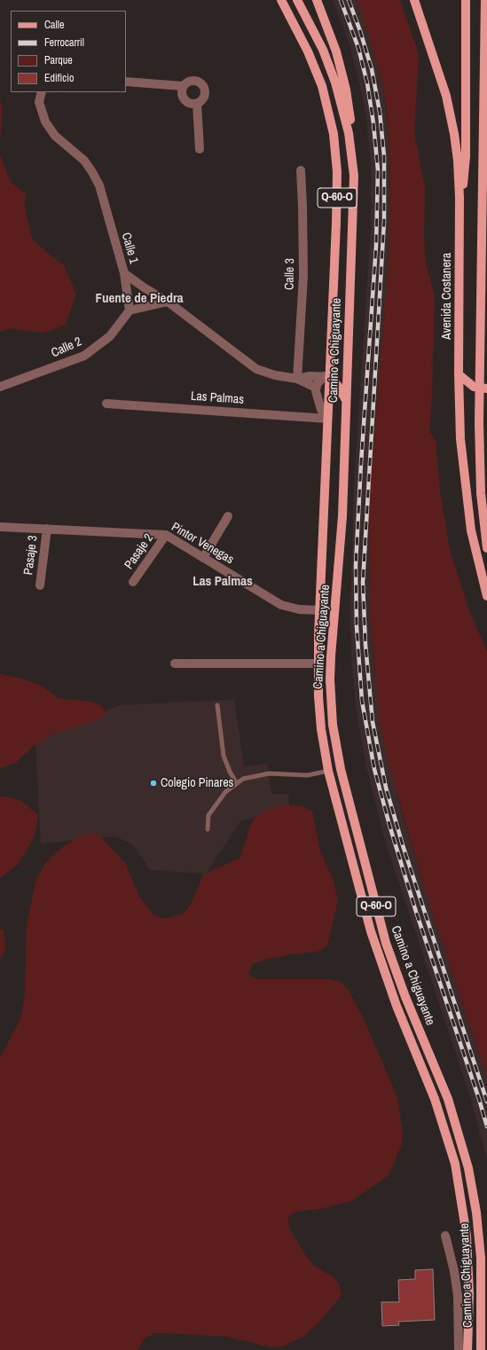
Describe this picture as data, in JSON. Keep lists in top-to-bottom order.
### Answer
{
  "streets": {
    "main road": ["Q-60-O", "Avenida Costanera", "Camino a Chiguayante"],
    "street": [
      "Calle 1",
      "Calle 3",
      "Calle 2",
      "Las Palmas",
      "Pintor Venegas",
      "Pasaje 2",
      "Pasaje 3"
    ]
  },
  "crossings": [
    ["Calle 1", "Calle 3"],
    ["Calle 1", "Camino a Chiguayante"],
    ["Camino a Chiguayante", "Las Palmas"],
    ["Camino a Chiguayante", "Pintor Venegas"],
    ["Pintor Venegas", "Pasaje 2"],
    ["Pintor Venegas", "Pasaje 3"]
  ],
  "districts": ["Fuente de Piedra", "Las Palmas"],
  "places": ["Colegio Pinares"],
  "legend": [
    "Calle",
    "Ferrocarril",
    "Parque",
    "Edificio"
  ]
}
